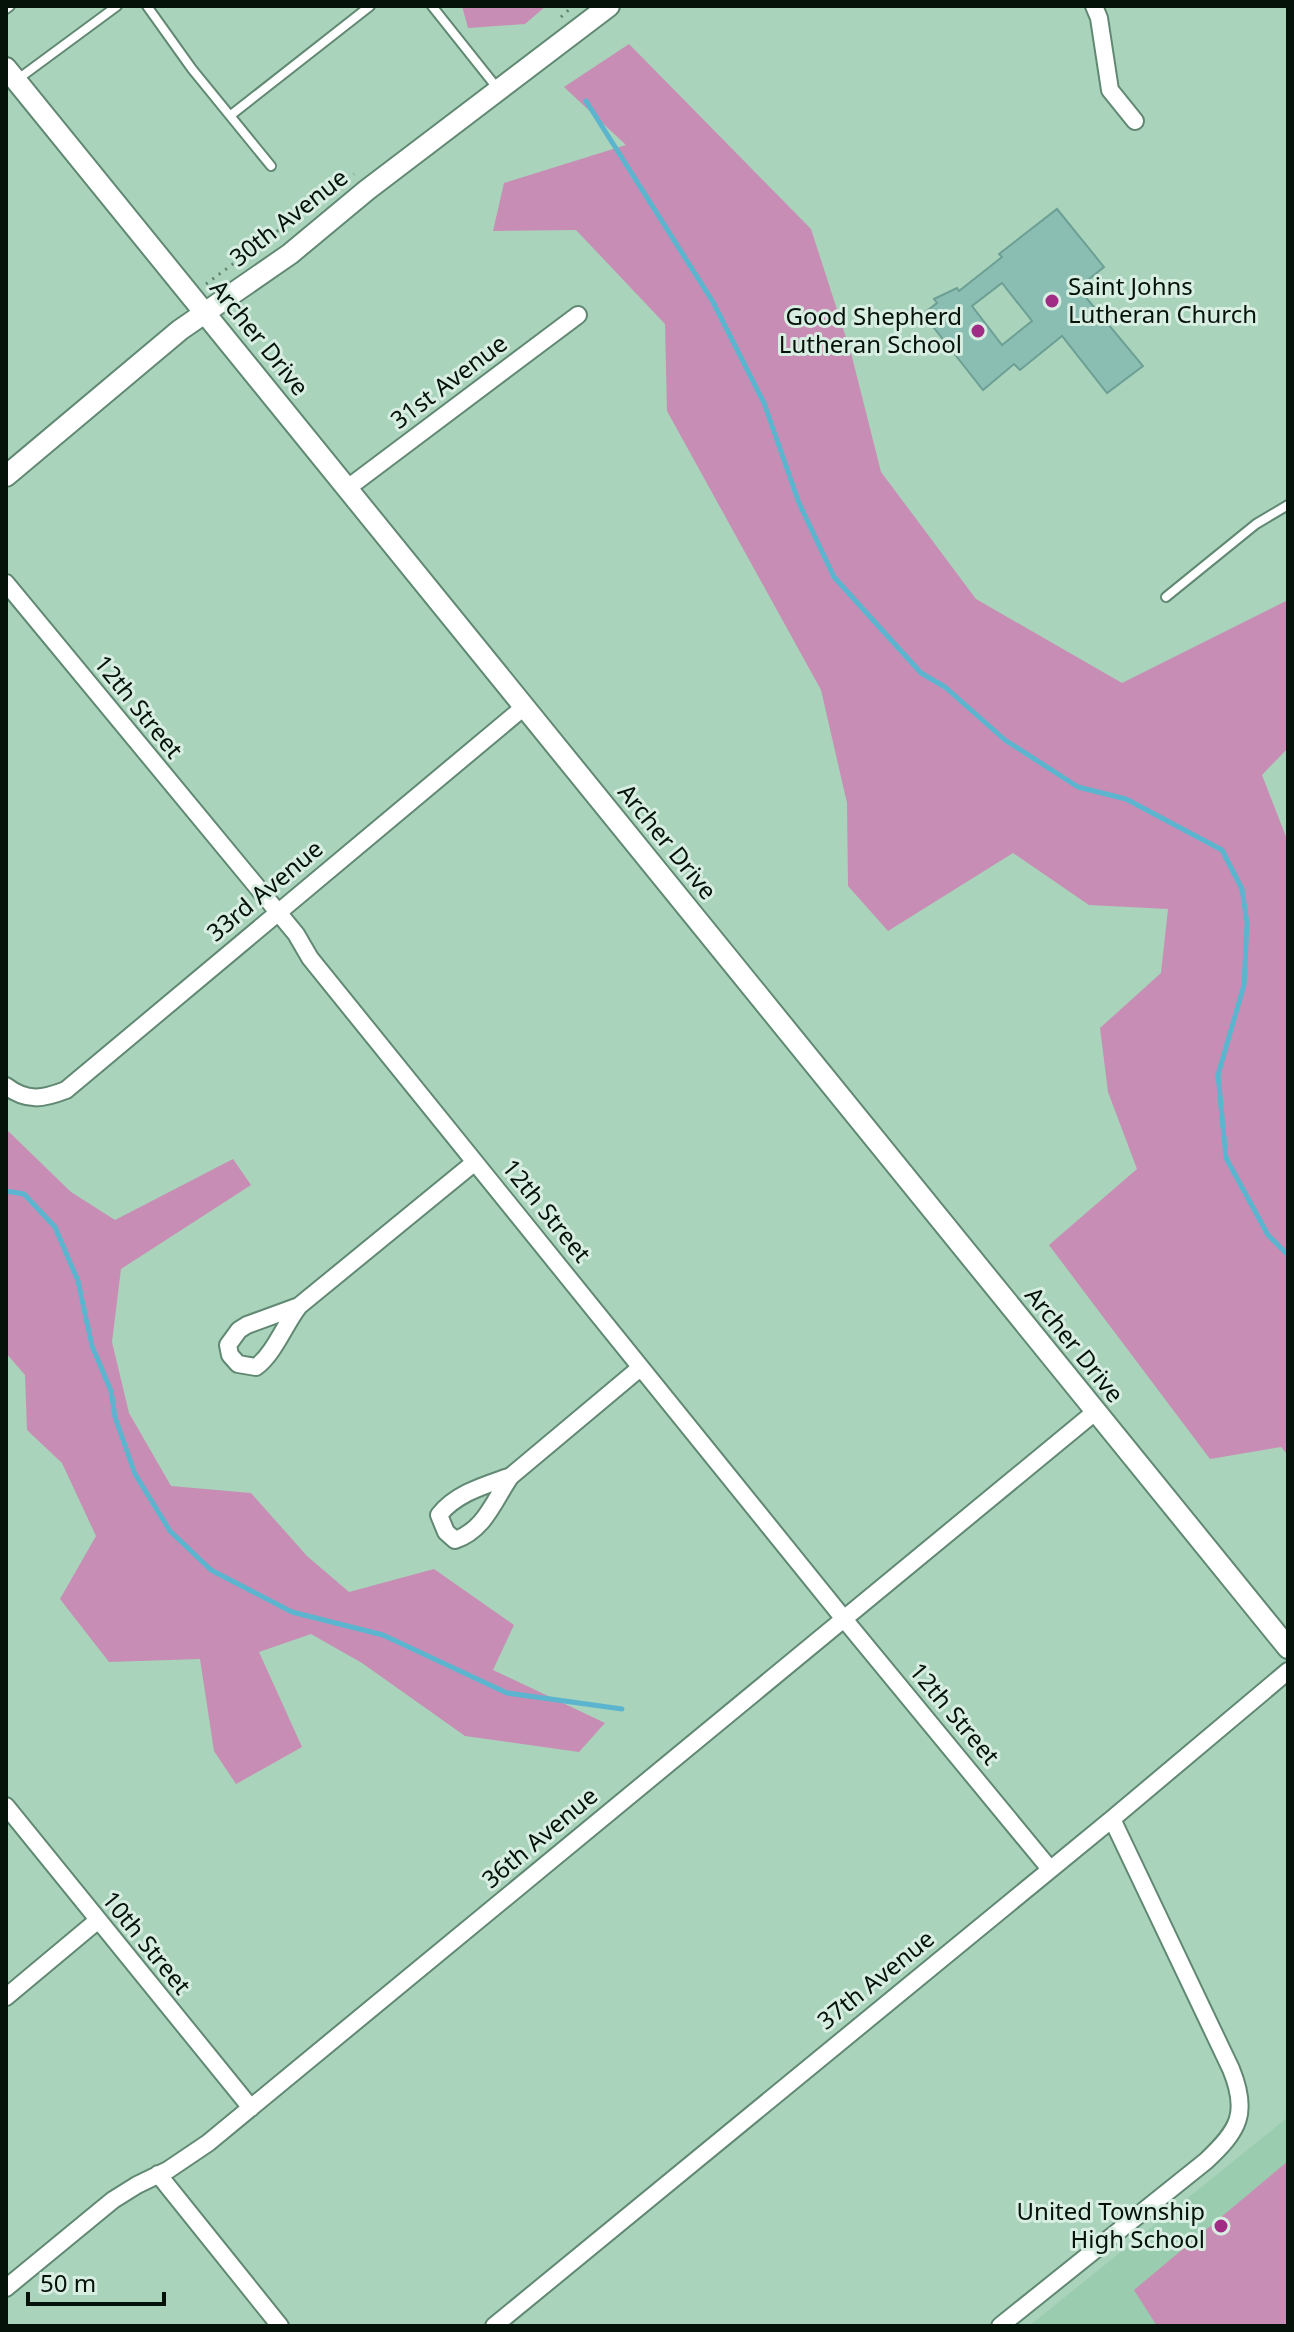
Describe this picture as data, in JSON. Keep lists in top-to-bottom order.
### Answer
{
  "streets": {
    "street": [
      "30th Avenue",
      "Archer Drive",
      "31st Avenue",
      "12th Street",
      "33rd Avenue",
      "36th Avenue",
      "10th Street",
      "37th Avenue"
    ]
  },
  "crossings": [
    ["30th Avenue", "Archer Drive"],
    ["Archer Drive", "31st Avenue"],
    ["Archer Drive", "33rd Avenue"],
    ["Archer Drive", "36th Avenue"],
    ["12th Street", "33rd Avenue"],
    ["12th Street", "36th Avenue"],
    ["12th Street", "37th Avenue"],
    ["36th Avenue", "10th Street"]
  ],
  "places": ["Saint Johns Lutheran Church", "Good Shepherd Lutheran School", "United Township High School"],
  "scale_bar": "50 m"
}
